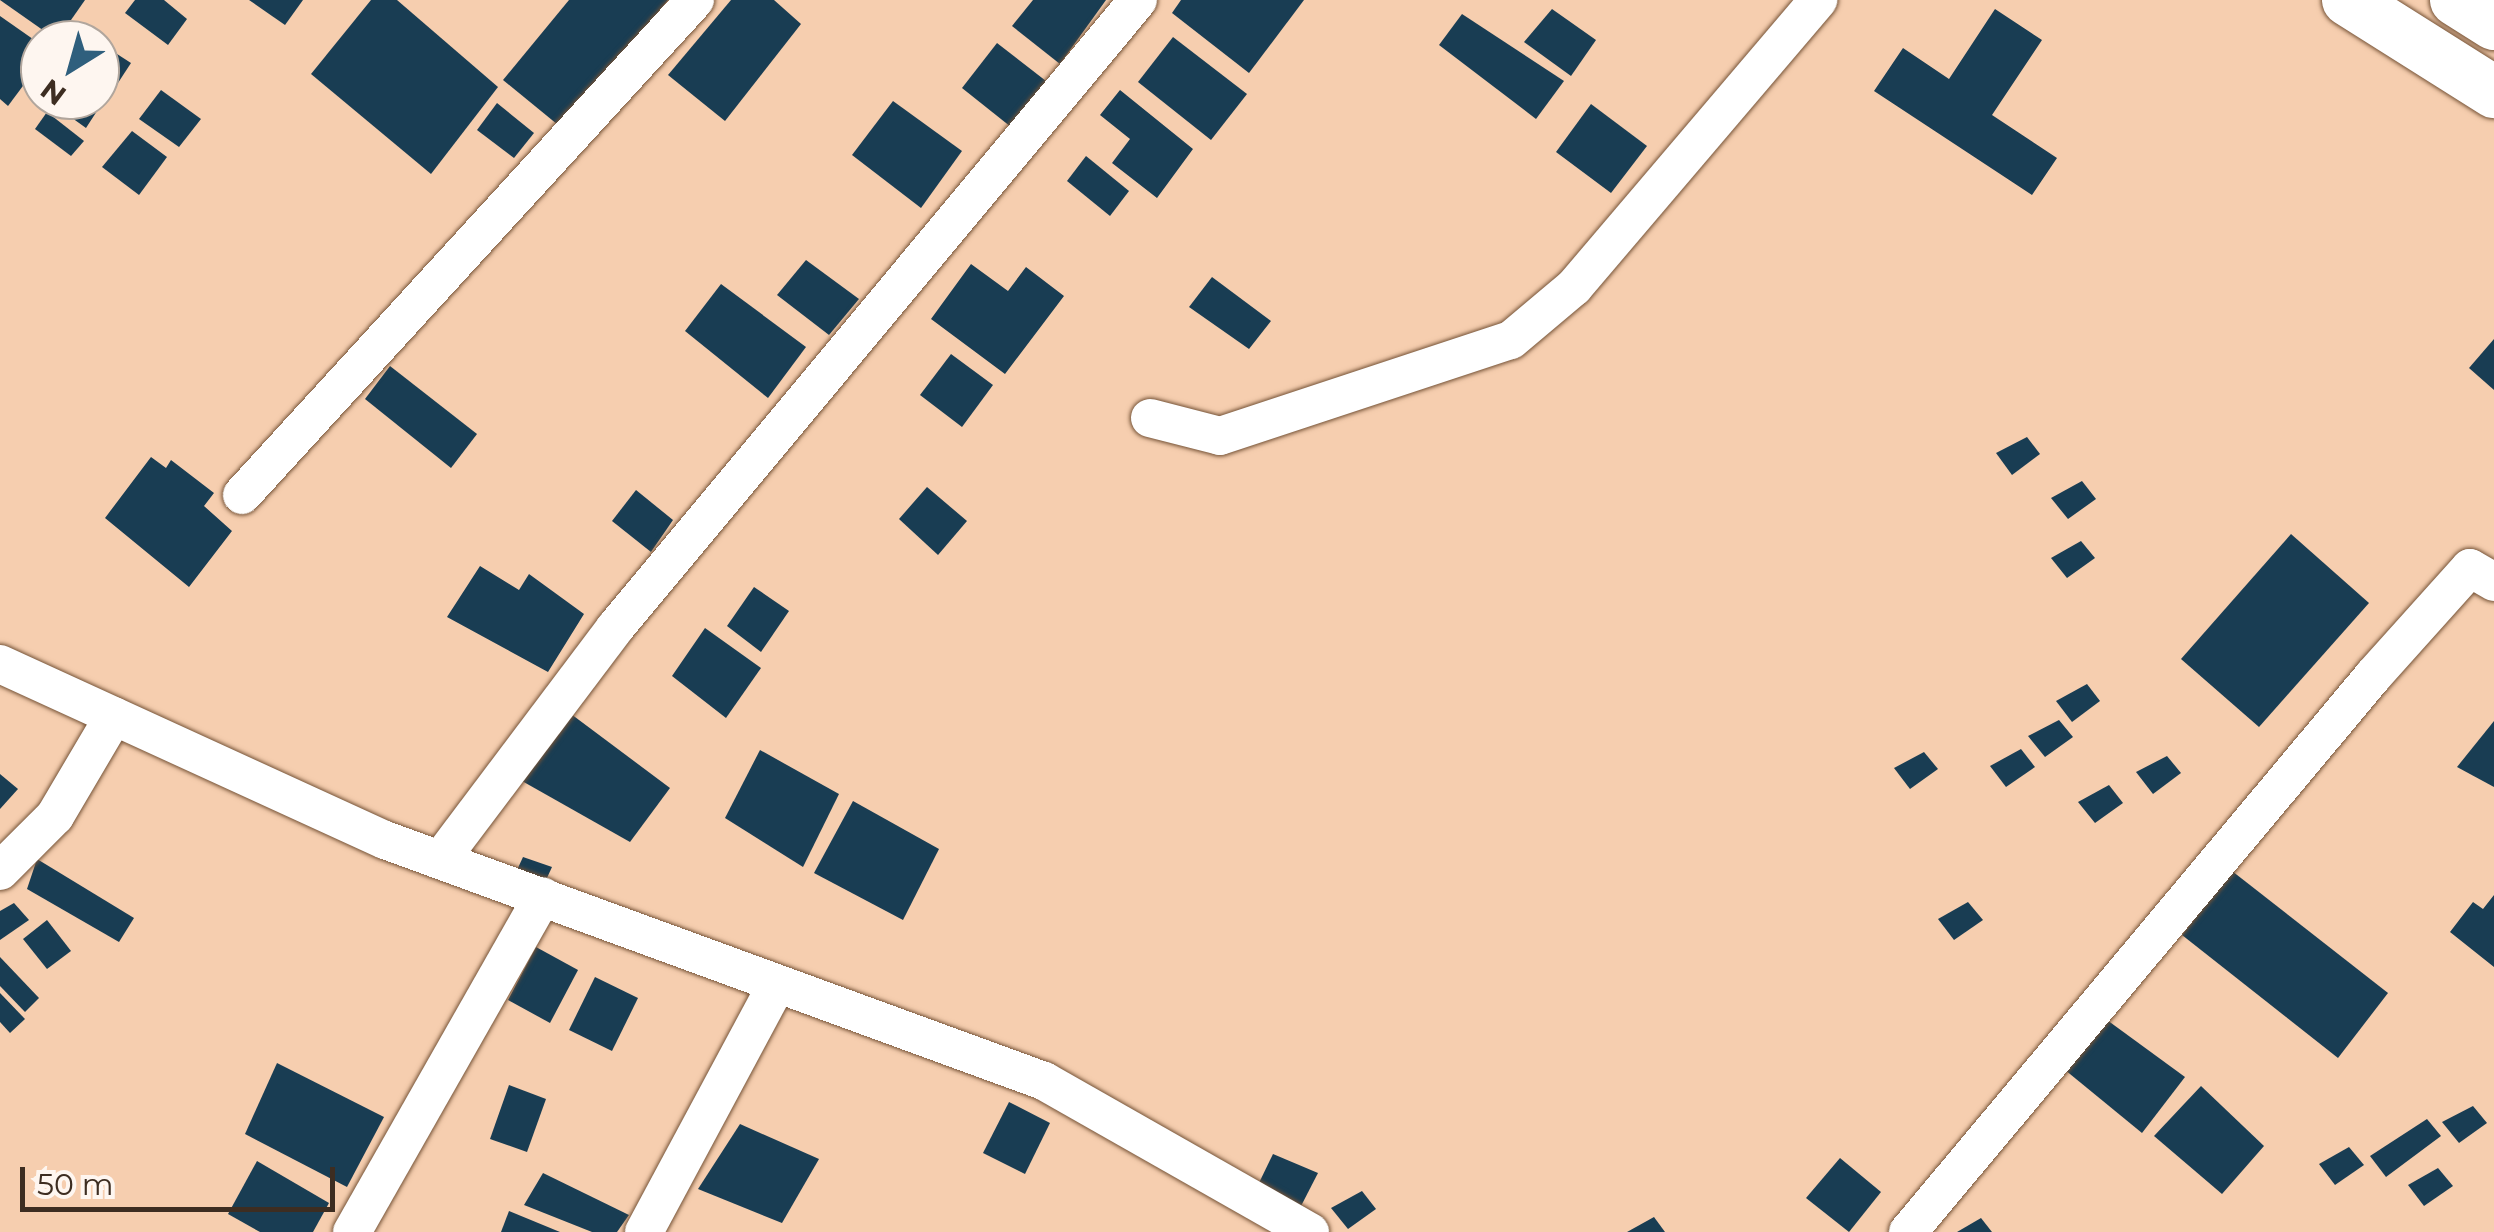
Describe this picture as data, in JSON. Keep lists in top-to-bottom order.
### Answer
{
  "scale_bar": "50 m",
  "north": "bottom left"
}
